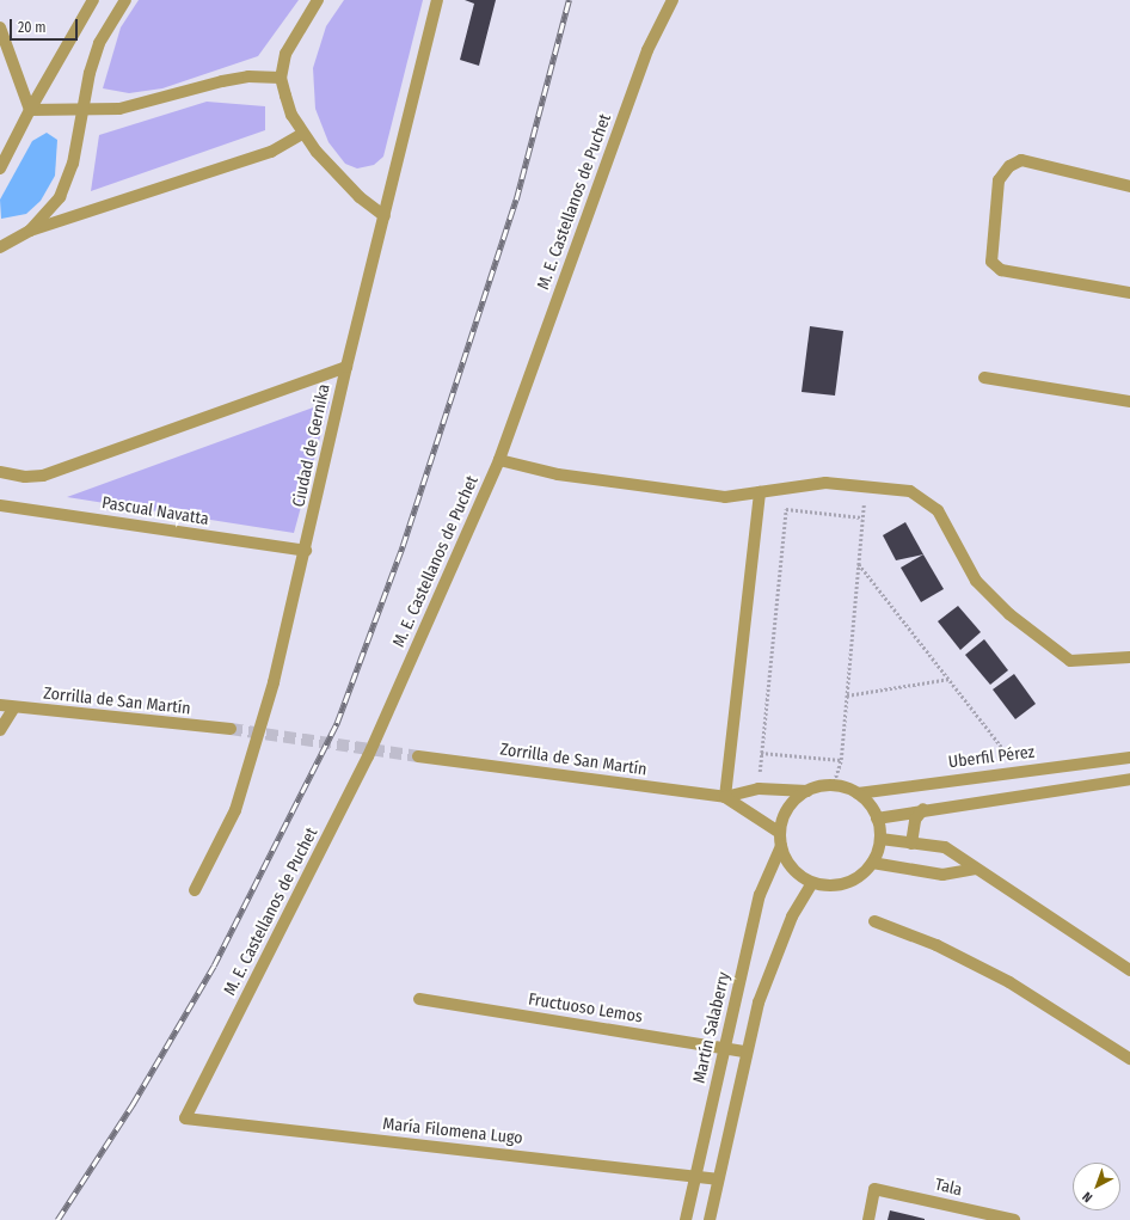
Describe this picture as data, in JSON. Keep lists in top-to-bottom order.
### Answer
{
  "streets": {
    "street": [
      "M. E. Castellanos de Puchet",
      "Ciudad de Gernika",
      "Pascual Navatta",
      "Zorrilla de San Martín",
      "Uberfil Pérez",
      "Fructuoso Lemos",
      "Martín Salaberry",
      "María Filomena Lugo",
      "Tala"
    ]
  },
  "crossings": [
    ["M. E. Castellanos de Puchet", "María Filomena Lugo"],
    ["Ciudad de Gernika", "Pascual Navatta"],
    ["Zorrilla de San Martín", "Uberfil Pérez"],
    ["Zorrilla de San Martín", "Martín Salaberry"],
    ["Uberfil Pérez", "Martín Salaberry"],
    ["Fructuoso Lemos", "Martín Salaberry"],
    ["Martín Salaberry", "María Filomena Lugo"]
  ],
  "scale_bar": "20 m",
  "north": "bottom left"
}
